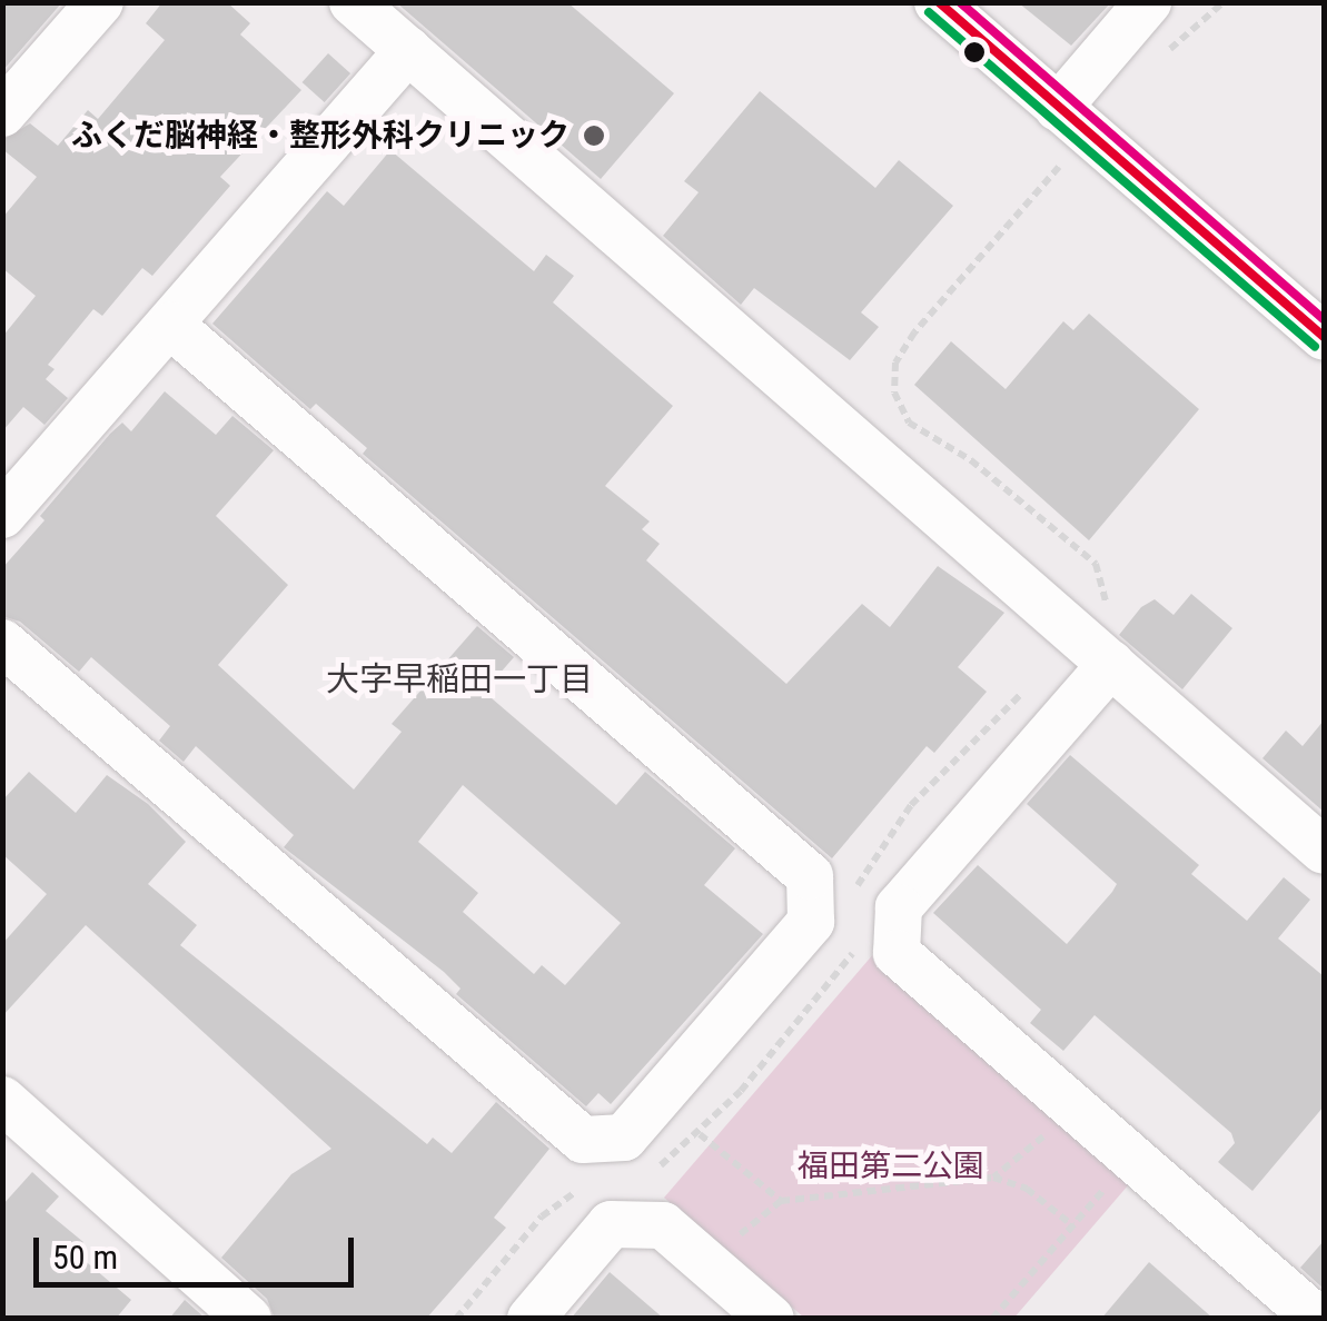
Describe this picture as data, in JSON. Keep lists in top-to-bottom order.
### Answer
{
  "districts": ["大字早稲田一丁目"],
  "parks": ["福田第二公園"],
  "places": ["ふくだ脳神経・整形外科クリニック"],
  "scale_bar": "50 m"
}
